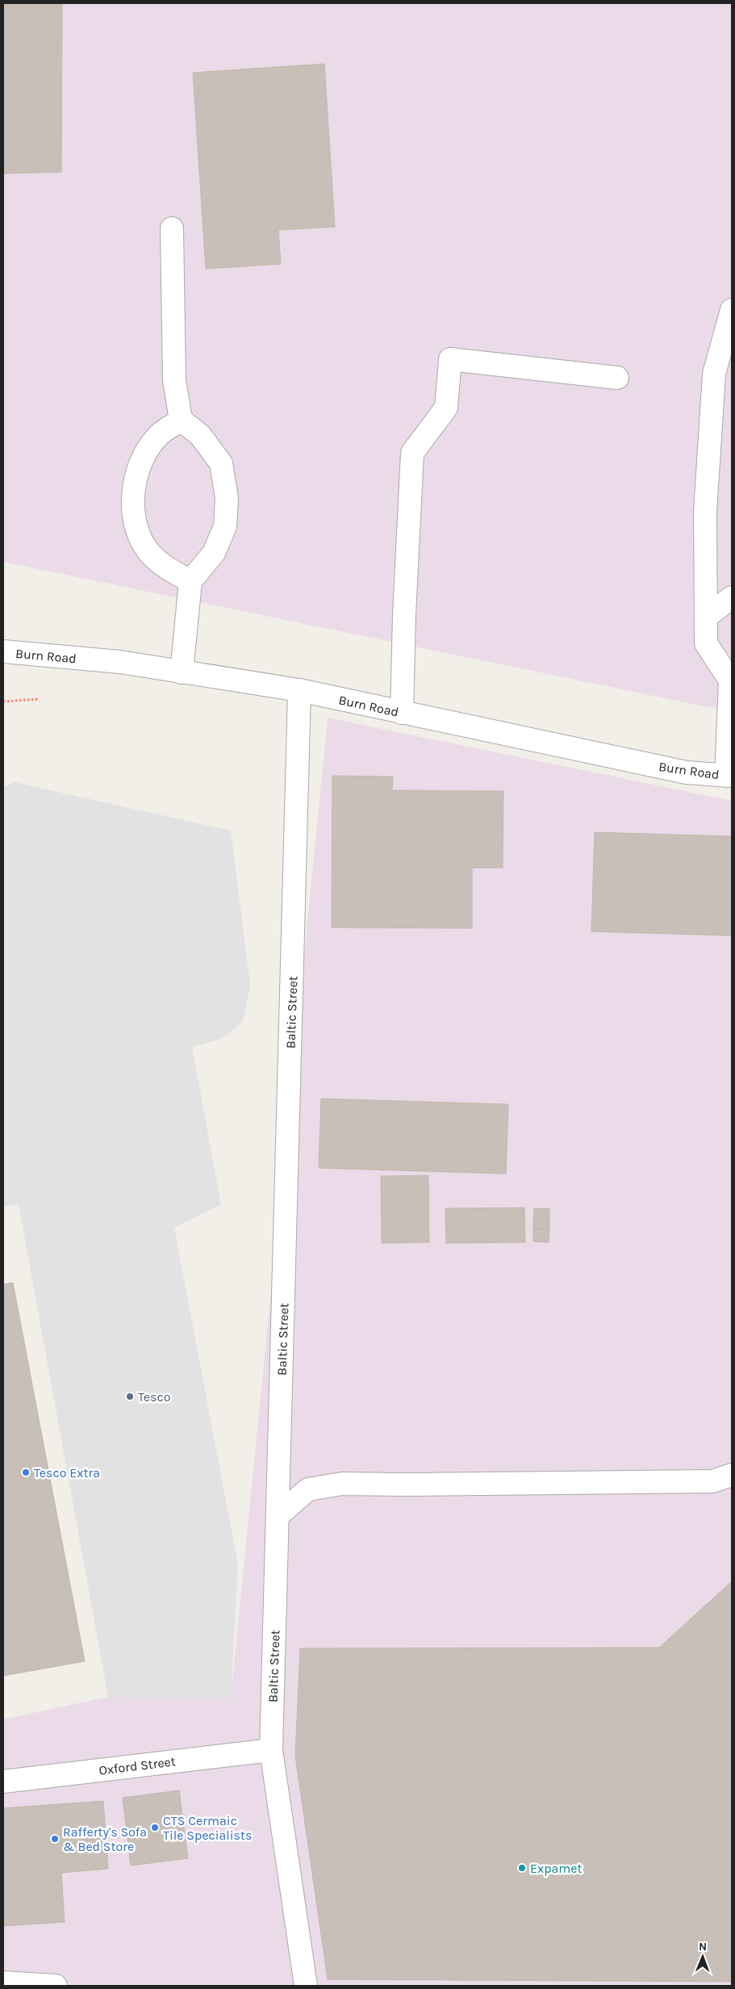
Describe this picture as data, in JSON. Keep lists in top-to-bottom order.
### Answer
{
  "streets": {
    "street": ["Burn Road", "Baltic Street", "Oxford Street"]
  },
  "crossings": [
    ["Burn Road", "Baltic Street"],
    ["Baltic Street", "Oxford Street"]
  ],
  "places": [
    "Tesco",
    "Tesco Extra",
    "CTS Cermaic Tile Specialists",
    "Rafferty's Sofa & Bed Store",
    "Expamet"
  ],
  "north": "top"
}
